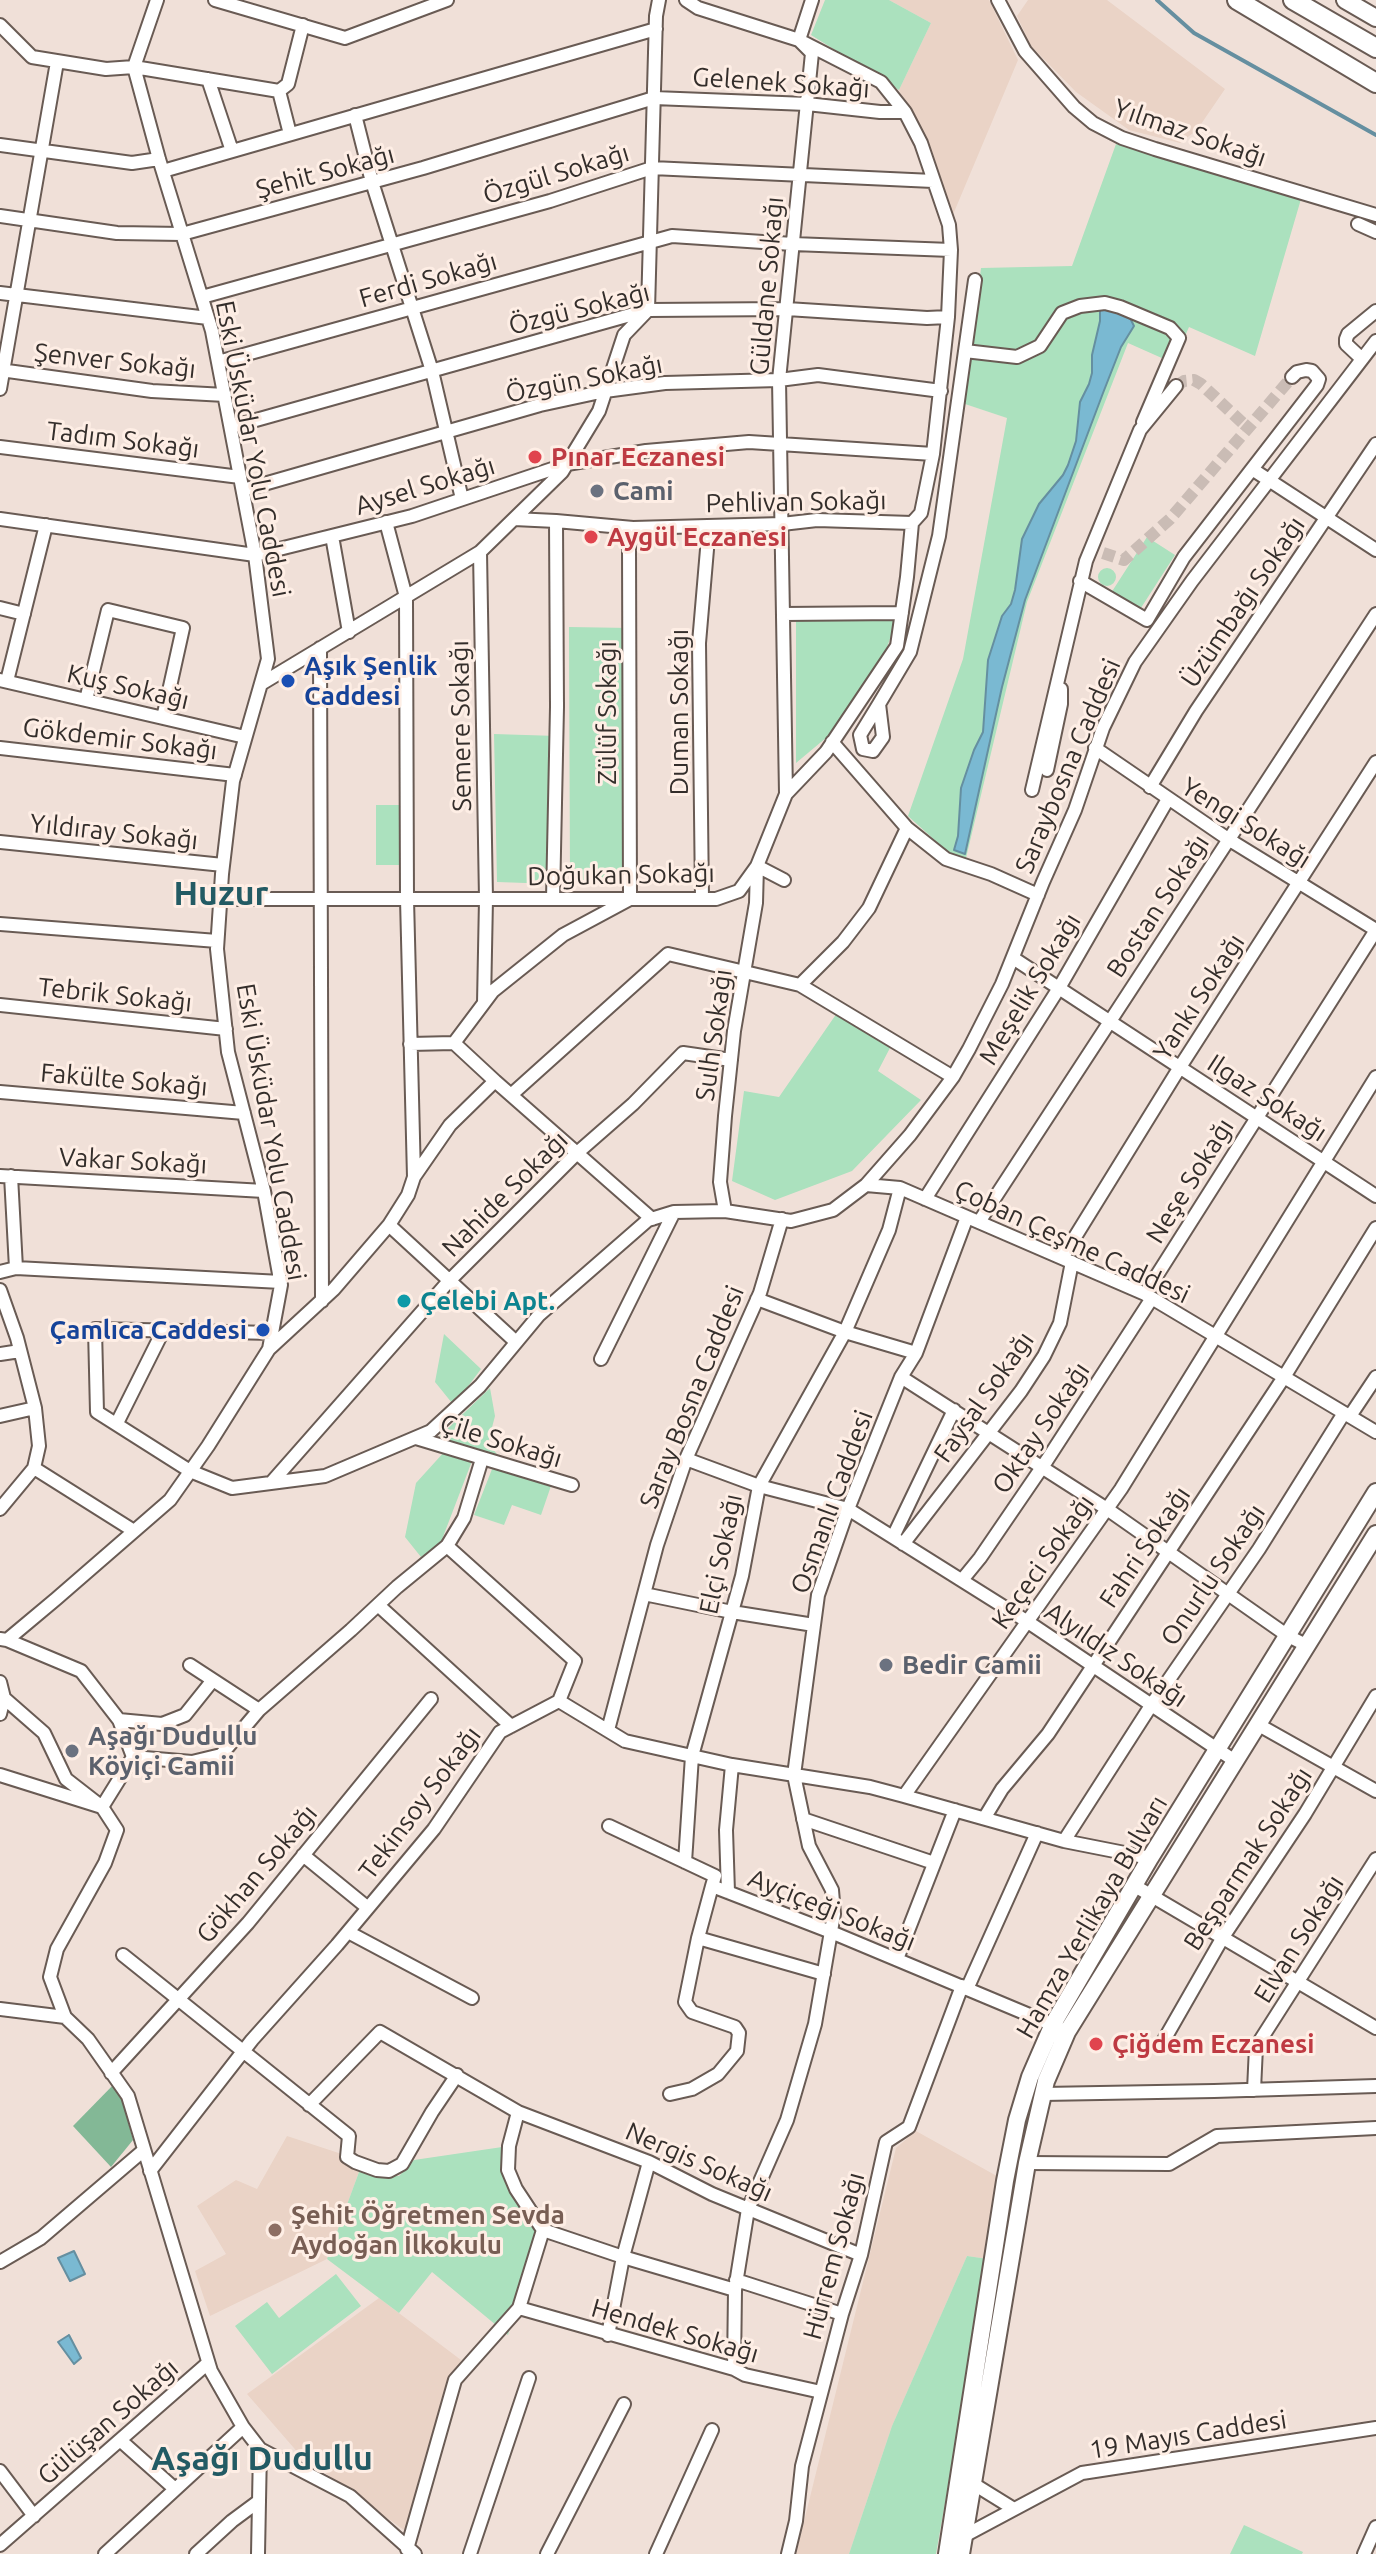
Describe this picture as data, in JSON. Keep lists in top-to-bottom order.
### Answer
{
  "streets": {
    "main road": ["Hamza Yerlikaya Bulvarı"],
    "street": [
      "Gelenek Sokağı",
      "Yılmaz Sokağı",
      "Şehit Sokağı",
      "Özgül Sokağı",
      "Ferdi Sokağı",
      "Güldane Sokağı",
      "Özgü Sokağı",
      "Şenver Sokağı",
      "Özgün Sokağı",
      "Tadım Sokağı",
      "Eski Üsküdar Yolu Caddesi",
      "Aysel Sokağı",
      "Pehlivan Sokağı",
      "Üzümbağı Sokağı",
      "Kuş Sokağı",
      "Duman Sokağı",
      "Zülüf Sokağı",
      "Semere Sokağı",
      "Gökdemir Sokağı",
      "Saraybosna Caddesi",
      "Yengi Sokağı",
      "Yıldıray Sokağı",
      "Doğukan Sokağı",
      "Bostan Sokağı",
      "Meşelik Sokağı",
      "Tebrik Sokağı",
      "Yankı Sokağı",
      "Sulh Sokağı",
      "Fakülte Sokağı",
      "Ilgaz Sokağı",
      "Vakar Sokağı",
      "Neşe Sokağı",
      "Nahide Sokağı",
      "Çoban Çeşme Caddesi",
      "Saray Bosna Caddesi",
      "Faysal Sokağı",
      "Oktay Sokağı",
      "Çile Sokağı",
      "Osmanlı Caddesi",
      "Fahri Sokağı",
      "Elçi Sokağı",
      "Keçeci Sokağı",
      "Onurlu Sokağı",
      "Alyıldız Sokağı",
      "Tekinsoy Sokağı",
      "Beşparmak Sokağı",
      "Gökhan Sokağı",
      "Ayçiçeği Sokağı",
      "Elvan Sokağı",
      "Nergis Sokağı",
      "Hürrem Sokağı",
      "Hendek Sokağı",
      "Gülüşan Sokağı",
      "19 Mayıs Caddesi"
    ]
  },
  "crossings": [
    ["Gelenek Sokağı", "Şehit Sokağı"],
    ["Gelenek Sokağı", "Güldane Sokağı"],
    ["Şehit Sokağı", "Eski Üsküdar Yolu Caddesi"],
    ["Özgül Sokağı", "Güldane Sokağı"],
    ["Özgül Sokağı", "Eski Üsküdar Yolu Caddesi"],
    ["Ferdi Sokağı", "Güldane Sokağı"],
    ["Ferdi Sokağı", "Eski Üsküdar Yolu Caddesi"],
    ["Güldane Sokağı", "Özgü Sokağı"],
    ["Güldane Sokağı", "Özgün Sokağı"],
    ["Güldane Sokağı", "Aysel Sokağı"],
    ["Güldane Sokağı", "Pehlivan Sokağı"],
    ["Güldane Sokağı", "Doğukan Sokağı"],
    ["Özgü Sokağı", "Eski Üsküdar Yolu Caddesi"],
    ["Şenver Sokağı", "Eski Üsküdar Yolu Caddesi"],
    ["Özgün Sokağı", "Eski Üsküdar Yolu Caddesi"],
    ["Tadım Sokağı", "Eski Üsküdar Yolu Caddesi"],
    ["Eski Üsküdar Yolu Caddesi", "Aysel Sokağı"],
    ["Eski Üsküdar Yolu Caddesi", "Kuş Sokağı"],
    ["Eski Üsküdar Yolu Caddesi", "Gökdemir Sokağı"],
    ["Eski Üsküdar Yolu Caddesi", "Yıldıray Sokağı"],
    ["Eski Üsküdar Yolu Caddesi", "Doğukan Sokağı"],
    ["Eski Üsküdar Yolu Caddesi", "Tebrik Sokağı"],
    ["Eski Üsküdar Yolu Caddesi", "Fakülte Sokağı"],
    ["Eski Üsküdar Yolu Caddesi", "Vakar Sokağı"],
    ["Pehlivan Sokağı", "Duman Sokağı"],
    ["Pehlivan Sokağı", "Zülüf Sokağı"],
    ["Pehlivan Sokağı", "Doğukan Sokağı"],
    ["Üzümbağı Sokağı", "Yengi Sokağı"],
    ["Duman Sokağı", "Doğukan Sokağı"],
    ["Zülüf Sokağı", "Doğukan Sokağı"],
    ["Semere Sokağı", "Doğukan Sokağı"],
    ["Saraybosna Caddesi", "Yengi Sokağı"],
    ["Saraybosna Caddesi", "Sulh Sokağı"],
    ["Saraybosna Caddesi", "Ilgaz Sokağı"],
    ["Saraybosna Caddesi", "Çoban Çeşme Caddesi"],
    ["Saraybosna Caddesi", "Saray Bosna Caddesi"],
    ["Yengi Sokağı", "Bostan Sokağı"],
    ["Yengi Sokağı", "Meşelik Sokağı"],
    ["Yengi Sokağı", "Yankı Sokağı"],
    ["Yengi Sokağı", "Neşe Sokağı"],
    ["Doğukan Sokağı", "Sulh Sokağı"],
    ["Bostan Sokağı", "Ilgaz Sokağı"],
    ["Bostan Sokağı", "Çoban Çeşme Caddesi"],
    ["Meşelik Sokağı", "Ilgaz Sokağı"],
    ["Meşelik Sokağı", "Çoban Çeşme Caddesi"],
    ["Yankı Sokağı", "Ilgaz Sokağı"],
    ["Yankı Sokağı", "Çoban Çeşme Caddesi"],
    ["Yankı Sokağı", "Faysal Sokağı"],
    ["Sulh Sokağı", "Nahide Sokağı"],
    ["Ilgaz Sokağı", "Neşe Sokağı"],
    ["Ilgaz Sokağı", "Keçeci Sokağı"],
    ["Neşe Sokağı", "Çoban Çeşme Caddesi"],
    ["Neşe Sokağı", "Oktay Sokağı"],
    ["Çoban Çeşme Caddesi", "Faysal Sokağı"],
    ["Çoban Çeşme Caddesi", "Oktay Sokağı"],
    ["Çoban Çeşme Caddesi", "Osmanlı Caddesi"],
    ["Çoban Çeşme Caddesi", "Fahri Sokağı"],
    ["Çoban Çeşme Caddesi", "Elçi Sokağı"],
    ["Çoban Çeşme Caddesi", "Keçeci Sokağı"],
    ["Çoban Çeşme Caddesi", "Onurlu Sokağı"],
    ["Saray Bosna Caddesi", "Alyıldız Sokağı"],
    ["Faysal Sokağı", "Alyıldız Sokağı"],
    ["Oktay Sokağı", "Alyıldız Sokağı"],
    ["Osmanlı Caddesi", "Alyıldız Sokağı"],
    ["Osmanlı Caddesi", "Ayçiçeği Sokağı"],
    ["Osmanlı Caddesi", "Nergis Sokağı"],
    ["Osmanlı Caddesi", "Hendek Sokağı"],
    ["Fahri Sokağı", "Alyıldız Sokağı"],
    ["Elçi Sokağı", "Alyıldız Sokağı"],
    ["Elçi Sokağı", "Ayçiçeği Sokağı"],
    ["Keçeci Sokağı", "Alyıldız Sokağı"],
    ["Onurlu Sokağı", "Alyıldız Sokağı"],
    ["Alyıldız Sokağı", "Hamza Yerlikaya Bulvarı"],
    ["Ayçiçeği Sokağı", "Hamza Yerlikaya Bulvarı"],
    ["Ayçiçeği Sokağı", "Hürrem Sokağı"],
    ["Hamza Yerlikaya Bulvarı", "19 Mayıs Caddesi"],
    ["Nergis Sokağı", "Hürrem Sokağı"],
    ["Hürrem Sokağı", "Hendek Sokağı"]
  ],
  "districts": ["Huzur", "Aşağı Dudullu"],
  "places": [
    "Pınar Eczanesi",
    "Cami",
    "Aygül Eczanesi",
    "Aşık Şenlik Caddesi",
    "Çelebi Apt.",
    "Çamlıca Caddesi",
    "Bedir Camii",
    "Aşağı Dudullu Köyiçi Camii",
    "Çiğdem Eczanesi",
    "Şehit Öğretmen Sevda Aydoğan İlkokulu"
  ]
}
